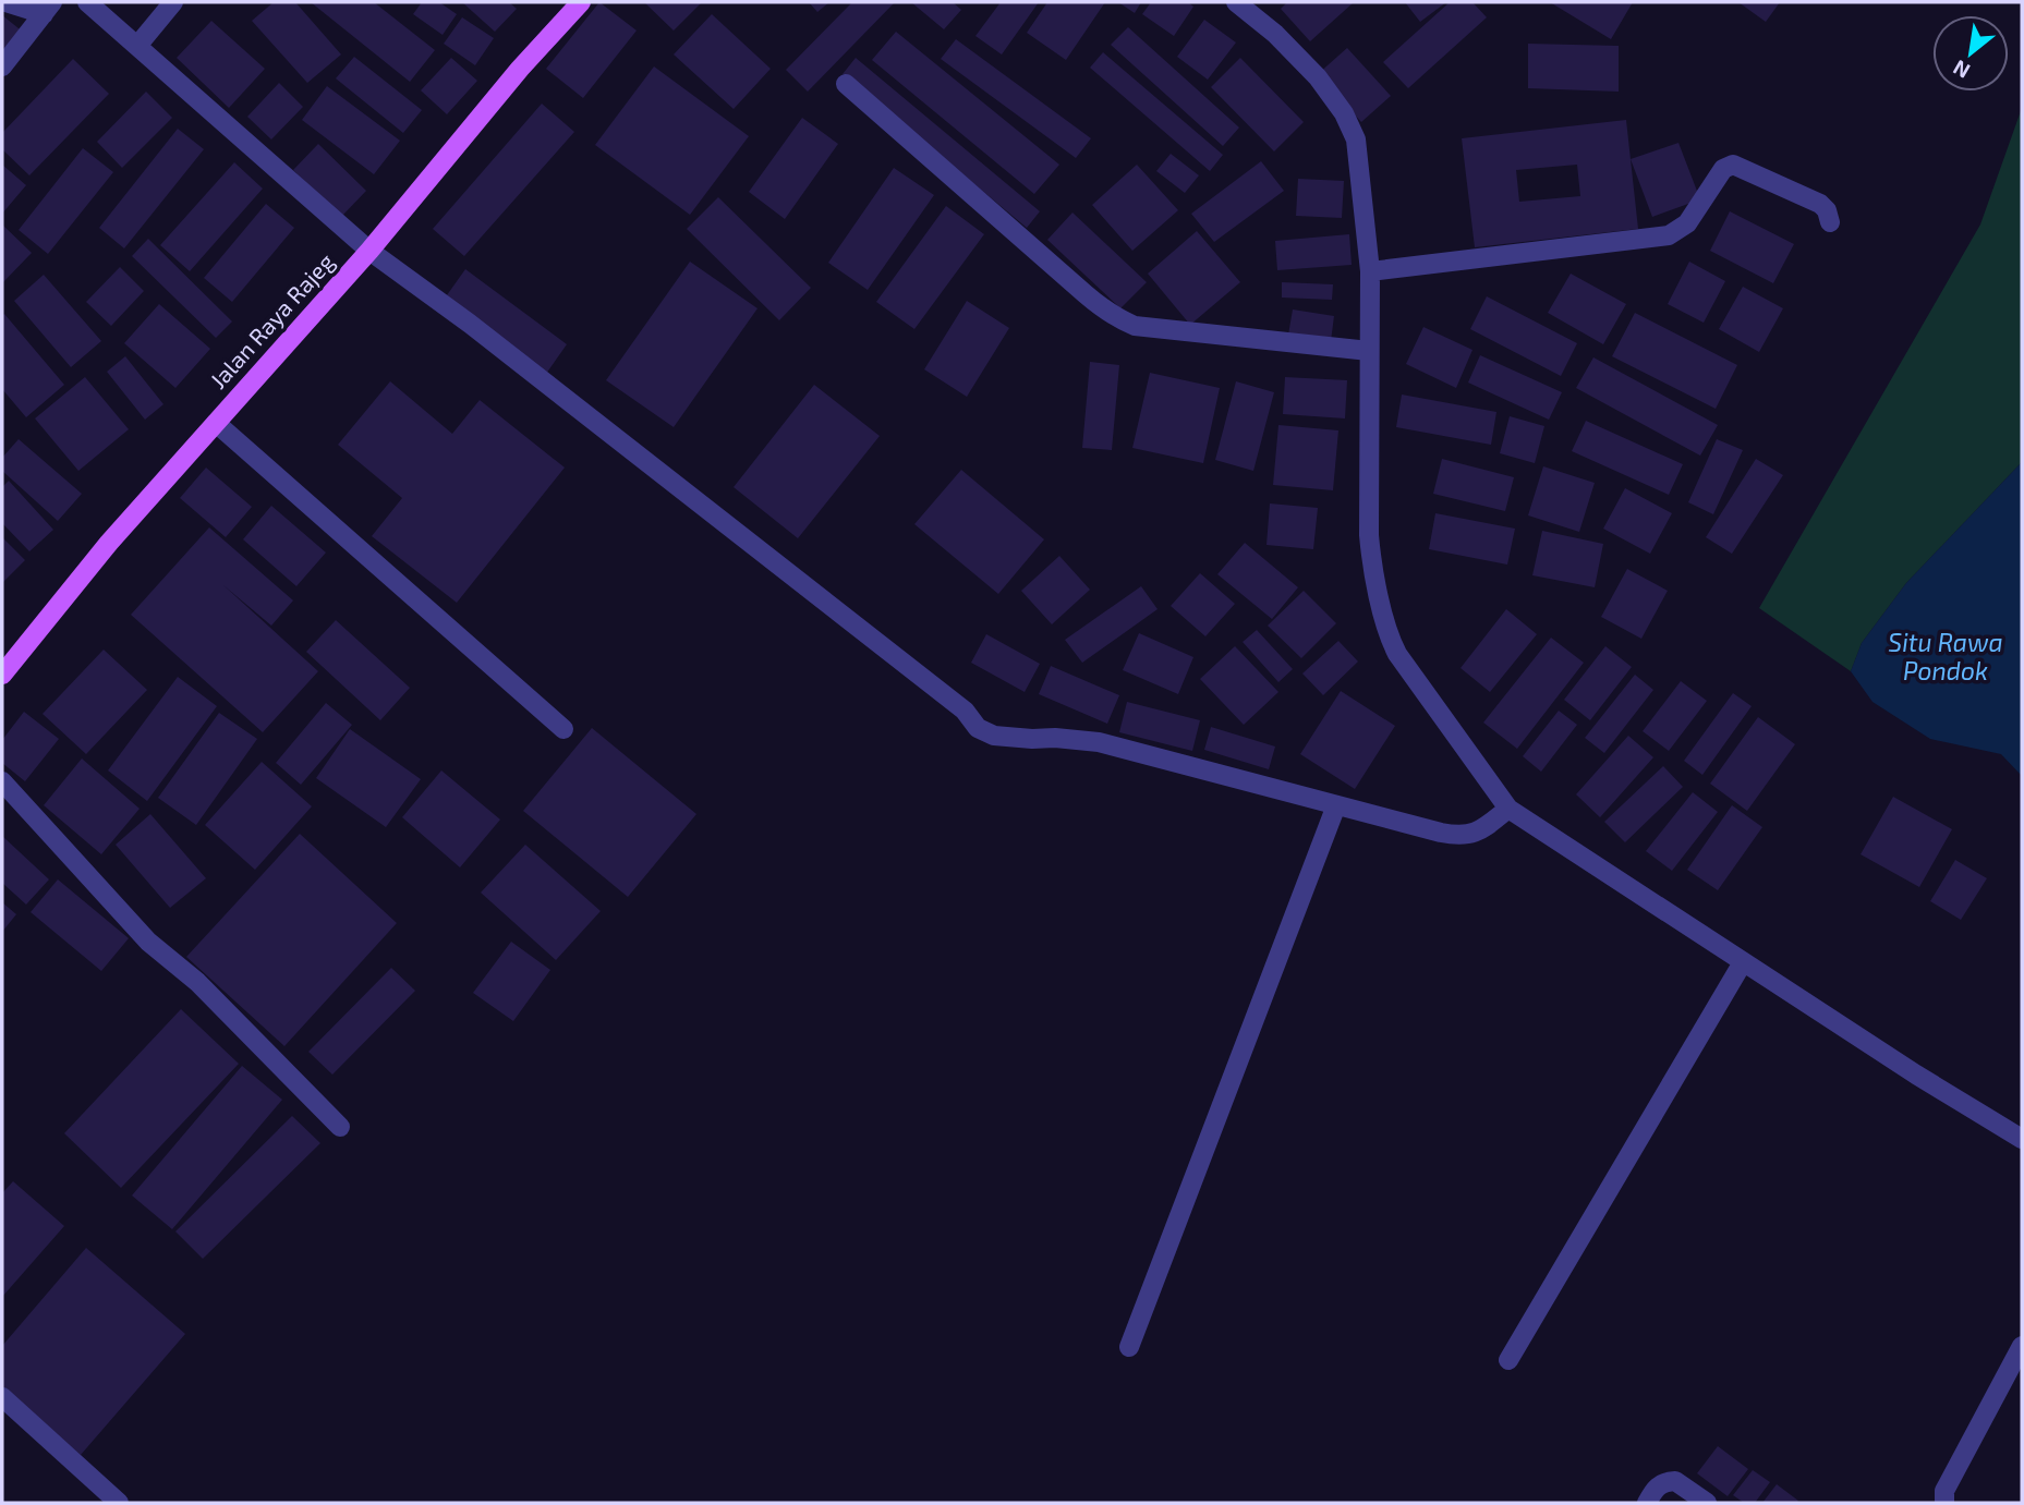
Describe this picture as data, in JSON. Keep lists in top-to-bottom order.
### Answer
{
  "streets": {
    "main road": ["Jalan Raya Rajeg"]
  },
  "water": ["Situ Rawa Pondok"],
  "north": "bottom left"
}
